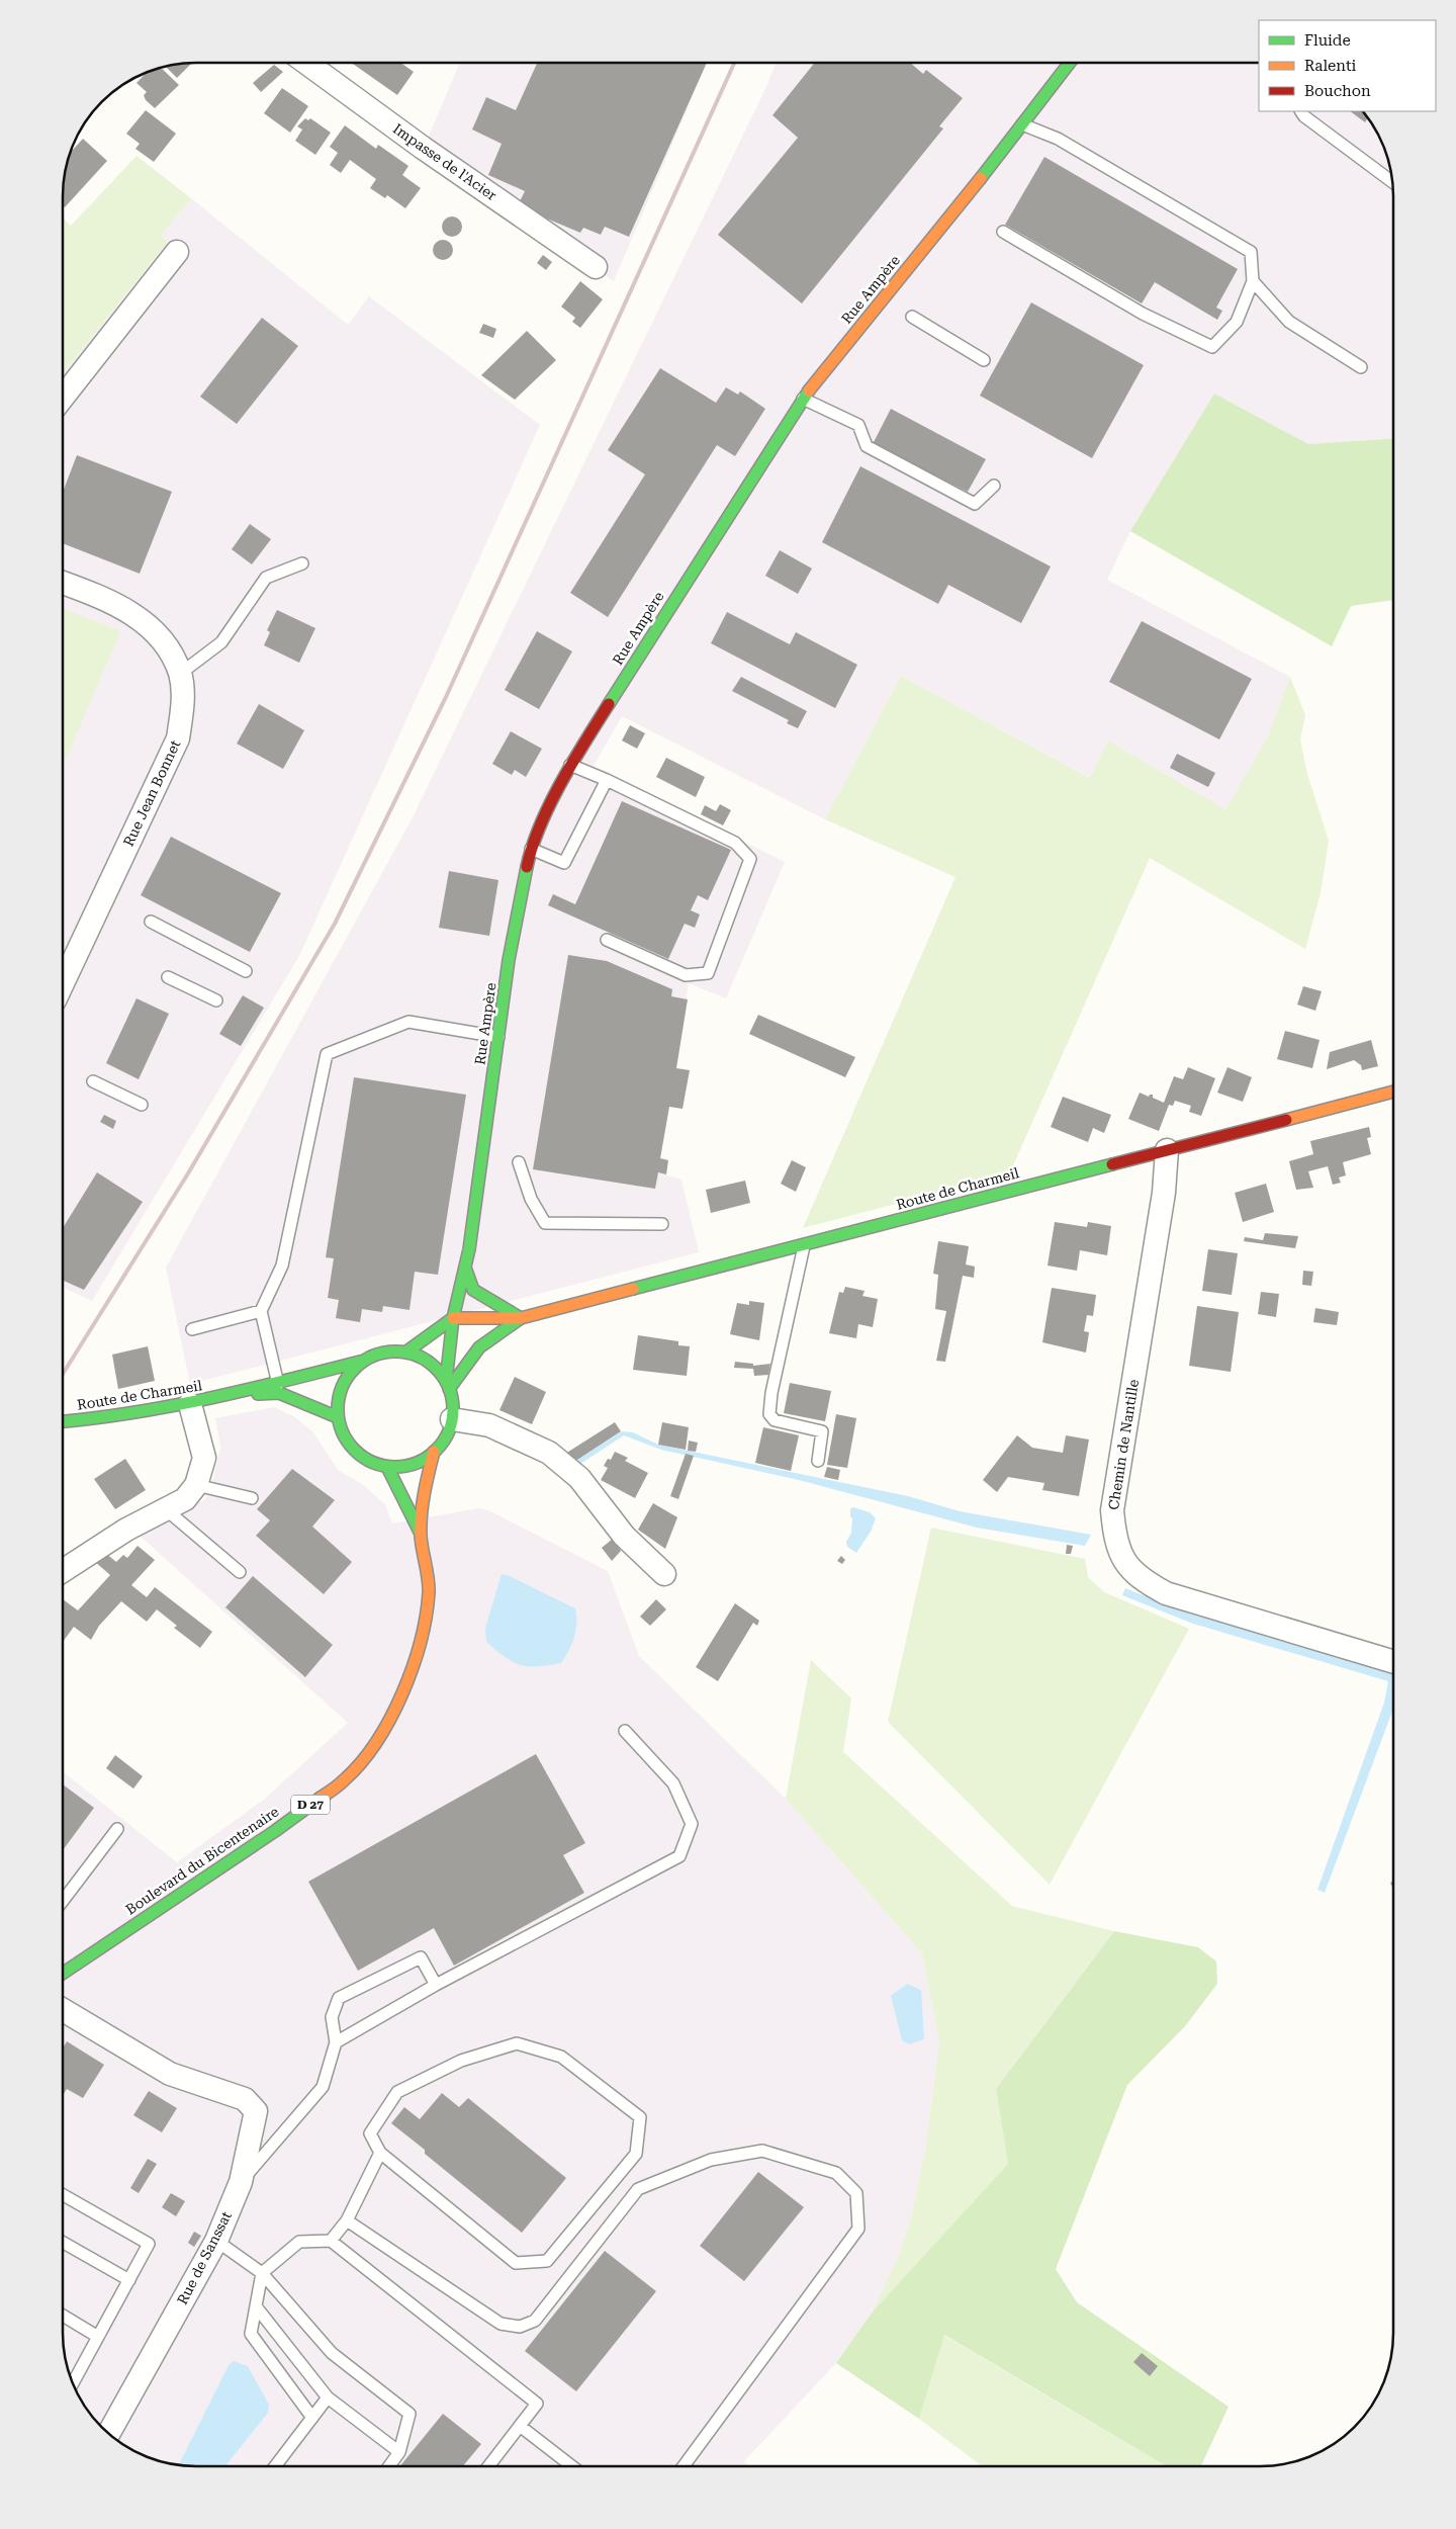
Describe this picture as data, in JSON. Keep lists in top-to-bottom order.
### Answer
{
  "streets": {
    "main road": [
      "Rue Ampère",
      "Route de Charmeil",
      "D 27",
      "Boulevard du Bicentenaire"
    ],
    "street": [
      "Impasse de l'Acier",
      "Rue Jean Bonnet",
      "Chemin de Nantille",
      "Rue de Sanssat"
    ]
  },
  "crossings": [
    ["Rue Ampère", "Route de Charmeil"],
    ["Rue Ampère", "Boulevard du Bicentenaire"],
    ["Route de Charmeil", "Chemin de Nantille"],
    ["Route de Charmeil", "Boulevard du Bicentenaire"]
  ],
  "legend": ["Fluide", "Ralenti", "Bouchon"]
}
